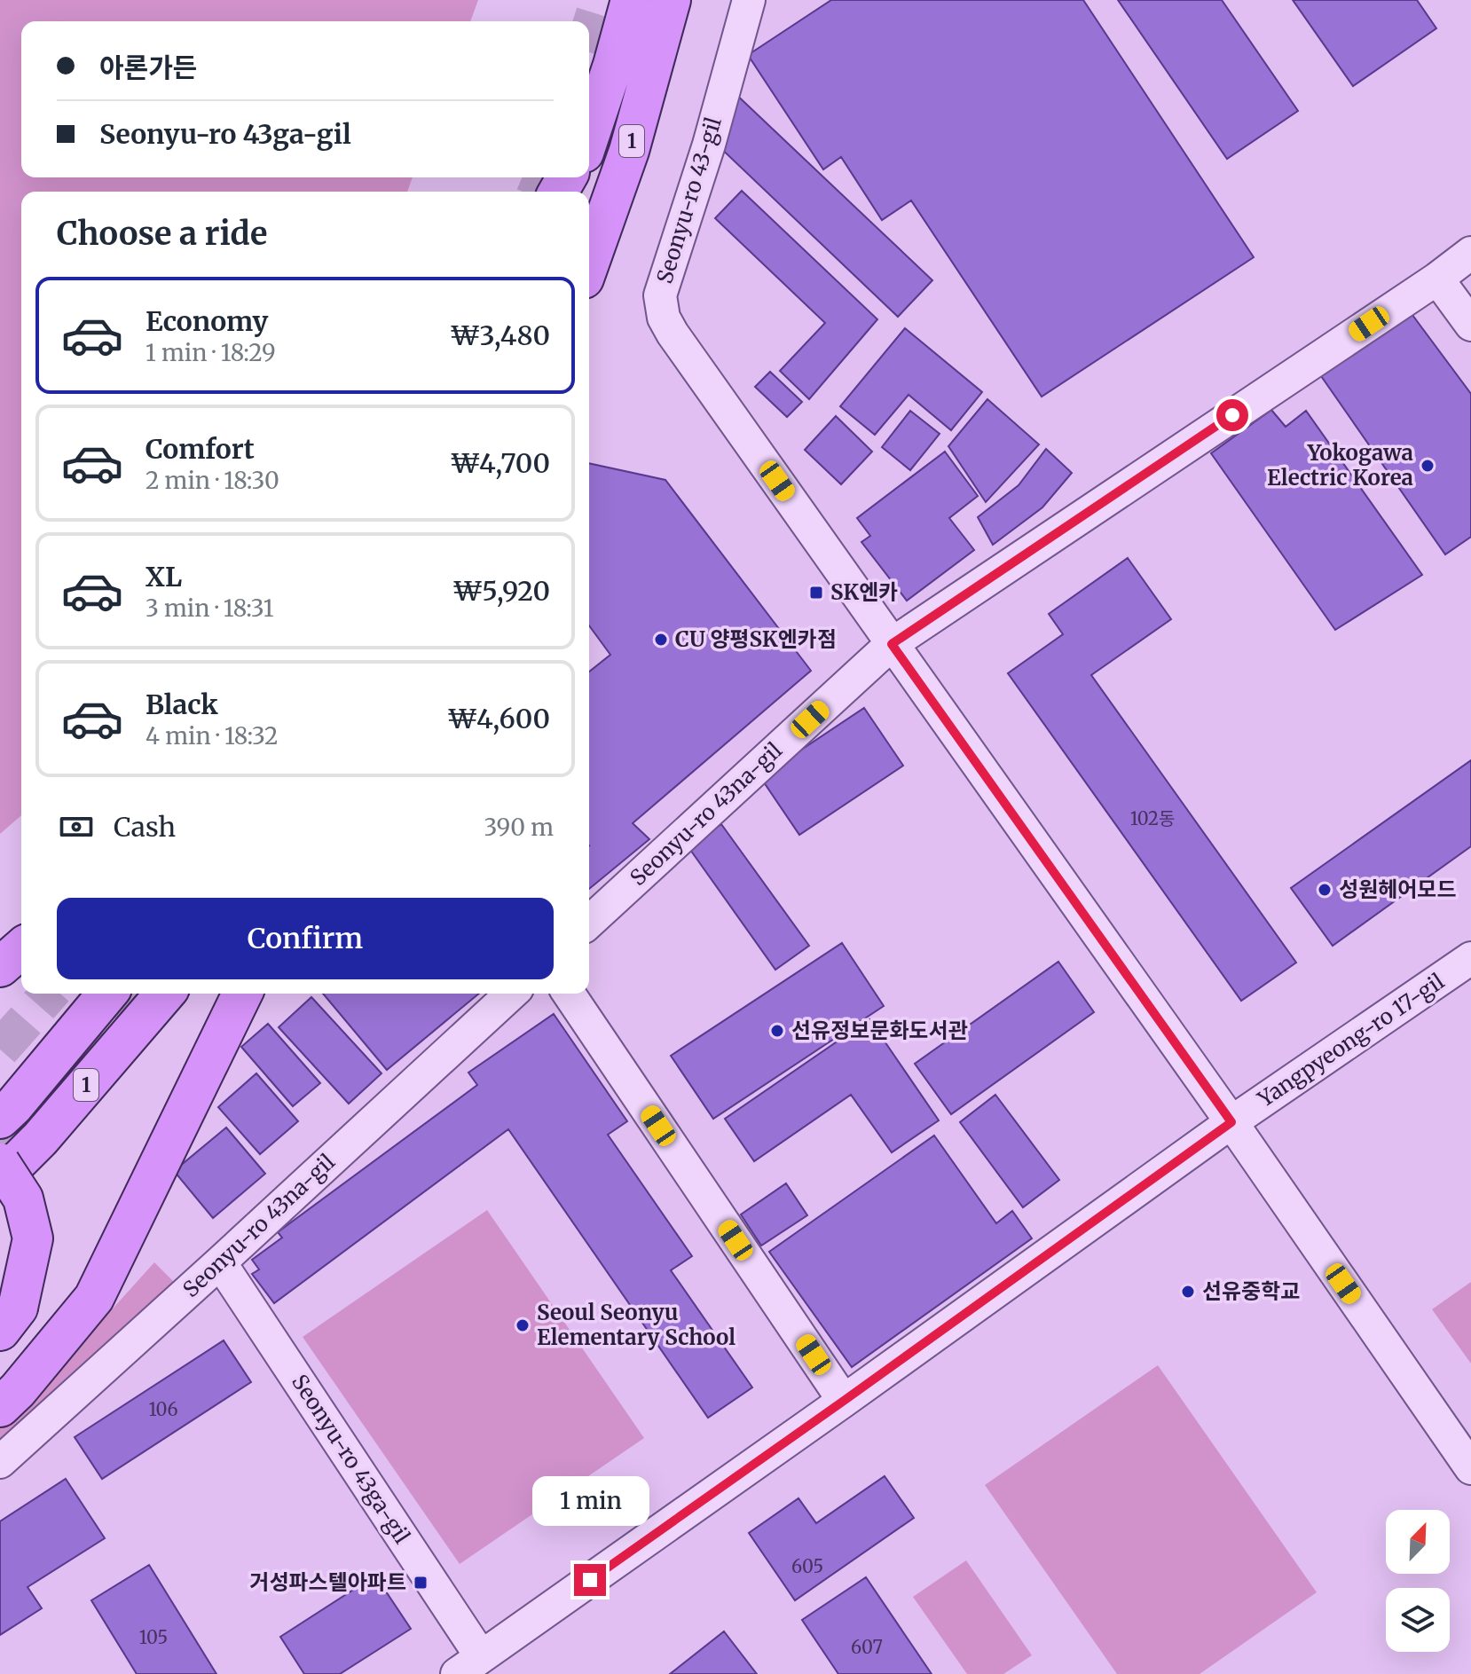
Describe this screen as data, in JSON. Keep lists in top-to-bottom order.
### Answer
{
  "streets": {
    "main road": ["1"],
    "street": [
      "Seonyu-ro 43-gil",
      "Seonyu-ro 43na-gil",
      "Yangpyeong-ro 17-gil",
      "Seonyu-ro 43ga-gil"
    ]
  },
  "crossings": [
    ["Seonyu-ro 43-gil", "Seonyu-ro 43na-gil"],
    ["Seonyu-ro 43-gil", "Yangpyeong-ro 17-gil"],
    ["Seonyu-ro 43-gil", "Seonyu-ro 43ga-gil"],
    ["Seonyu-ro 43na-gil", "Seonyu-ro 43ga-gil"],
    ["Yangpyeong-ro 17-gil", "Seonyu-ro 43ga-gil"]
  ],
  "places": {
    "other": [
      "Yokogawa Electric Korea",
      "CU 양평SK엔카점",
      "성원헤어모드",
      "선유정보문화도서관",
      "선유중학교",
      "Seoul Seonyu Elementary School"
    ],
    "transit": ["SK엔카", "거성파스텔아파트"]
  },
  "house_numbers": [
    "102동",
    "106",
    "605",
    "105",
    "607"
  ],
  "north": "top right",
  "page": {
    "banner": ["아론가든", "Seonyu-ro 43ga-gil"],
    "heading": "Choose a ride",
    "list": [
      {
        "name": "Economy",
        "note": "1 min · 18:29",
        "value": "₩3,480"
      },
      {
        "name": "Comfort",
        "note": "2 min · 18:30",
        "value": "₩4,700"
      },
      {
        "name": "XL",
        "note": "3 min · 18:31",
        "value": "₩5,920"
      },
      {
        "name": "Black",
        "note": "4 min · 18:32",
        "value": "₩4,600"
      }
    ],
    "pay": ["Cash", "390 m"],
    "buttons": "Confirm",
    "bubble": "1 min"
  }
}
